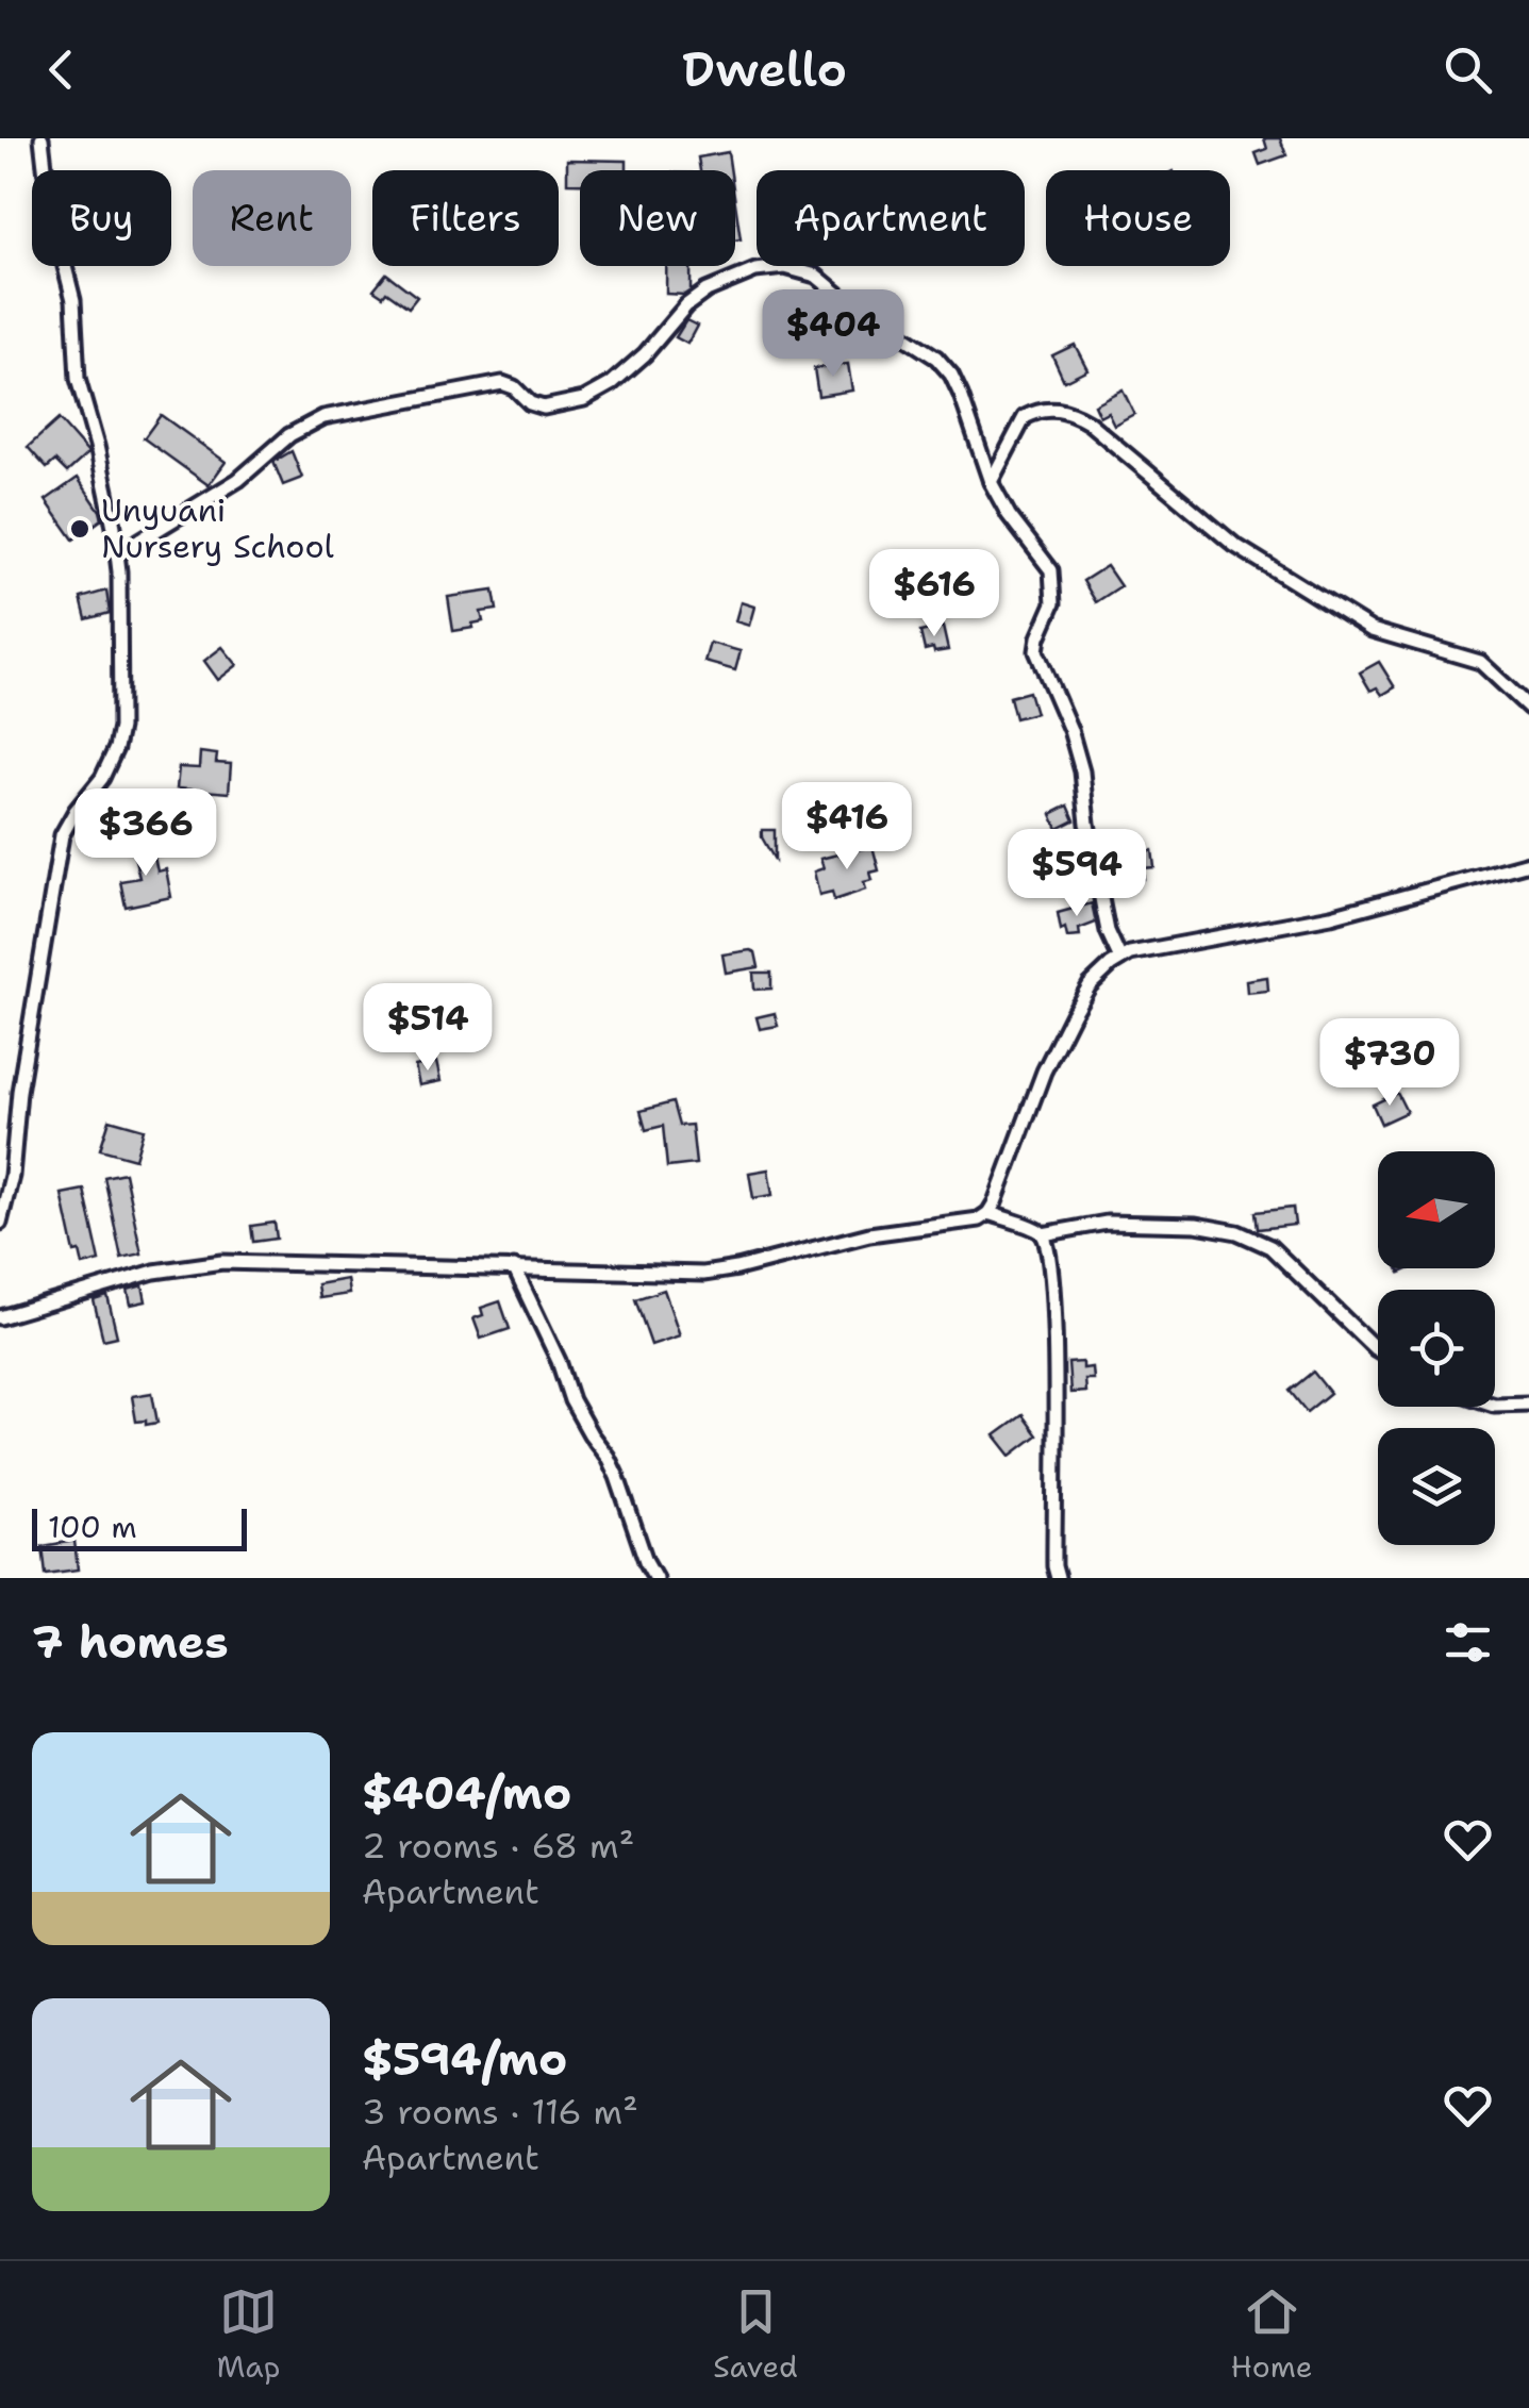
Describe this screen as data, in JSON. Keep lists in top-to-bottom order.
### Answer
{
  "places": ["Unyuani Nursery School"],
  "scale_bar": "100 m",
  "north": "left",
  "page": {
    "header": "Dwello",
    "chip": [
      "Buy",
      "Rent",
      "Filters",
      "New",
      "Apartment",
      "House"
    ],
    "price": [
      "$404",
      "$616",
      "$416",
      "$366",
      "$594",
      "$514",
      "$730"
    ],
    "scale": "100 m",
    "heading": "7 homes",
    "list": [
      {
        "name": "$404/mo",
        "note": "2 rooms · 68 m² · Apartment"
      },
      {
        "name": "$594/mo",
        "note": "3 rooms · 116 m² · Apartment"
      }
    ],
    "tabs": ["Map", "Saved", "Home"]
  }
}
